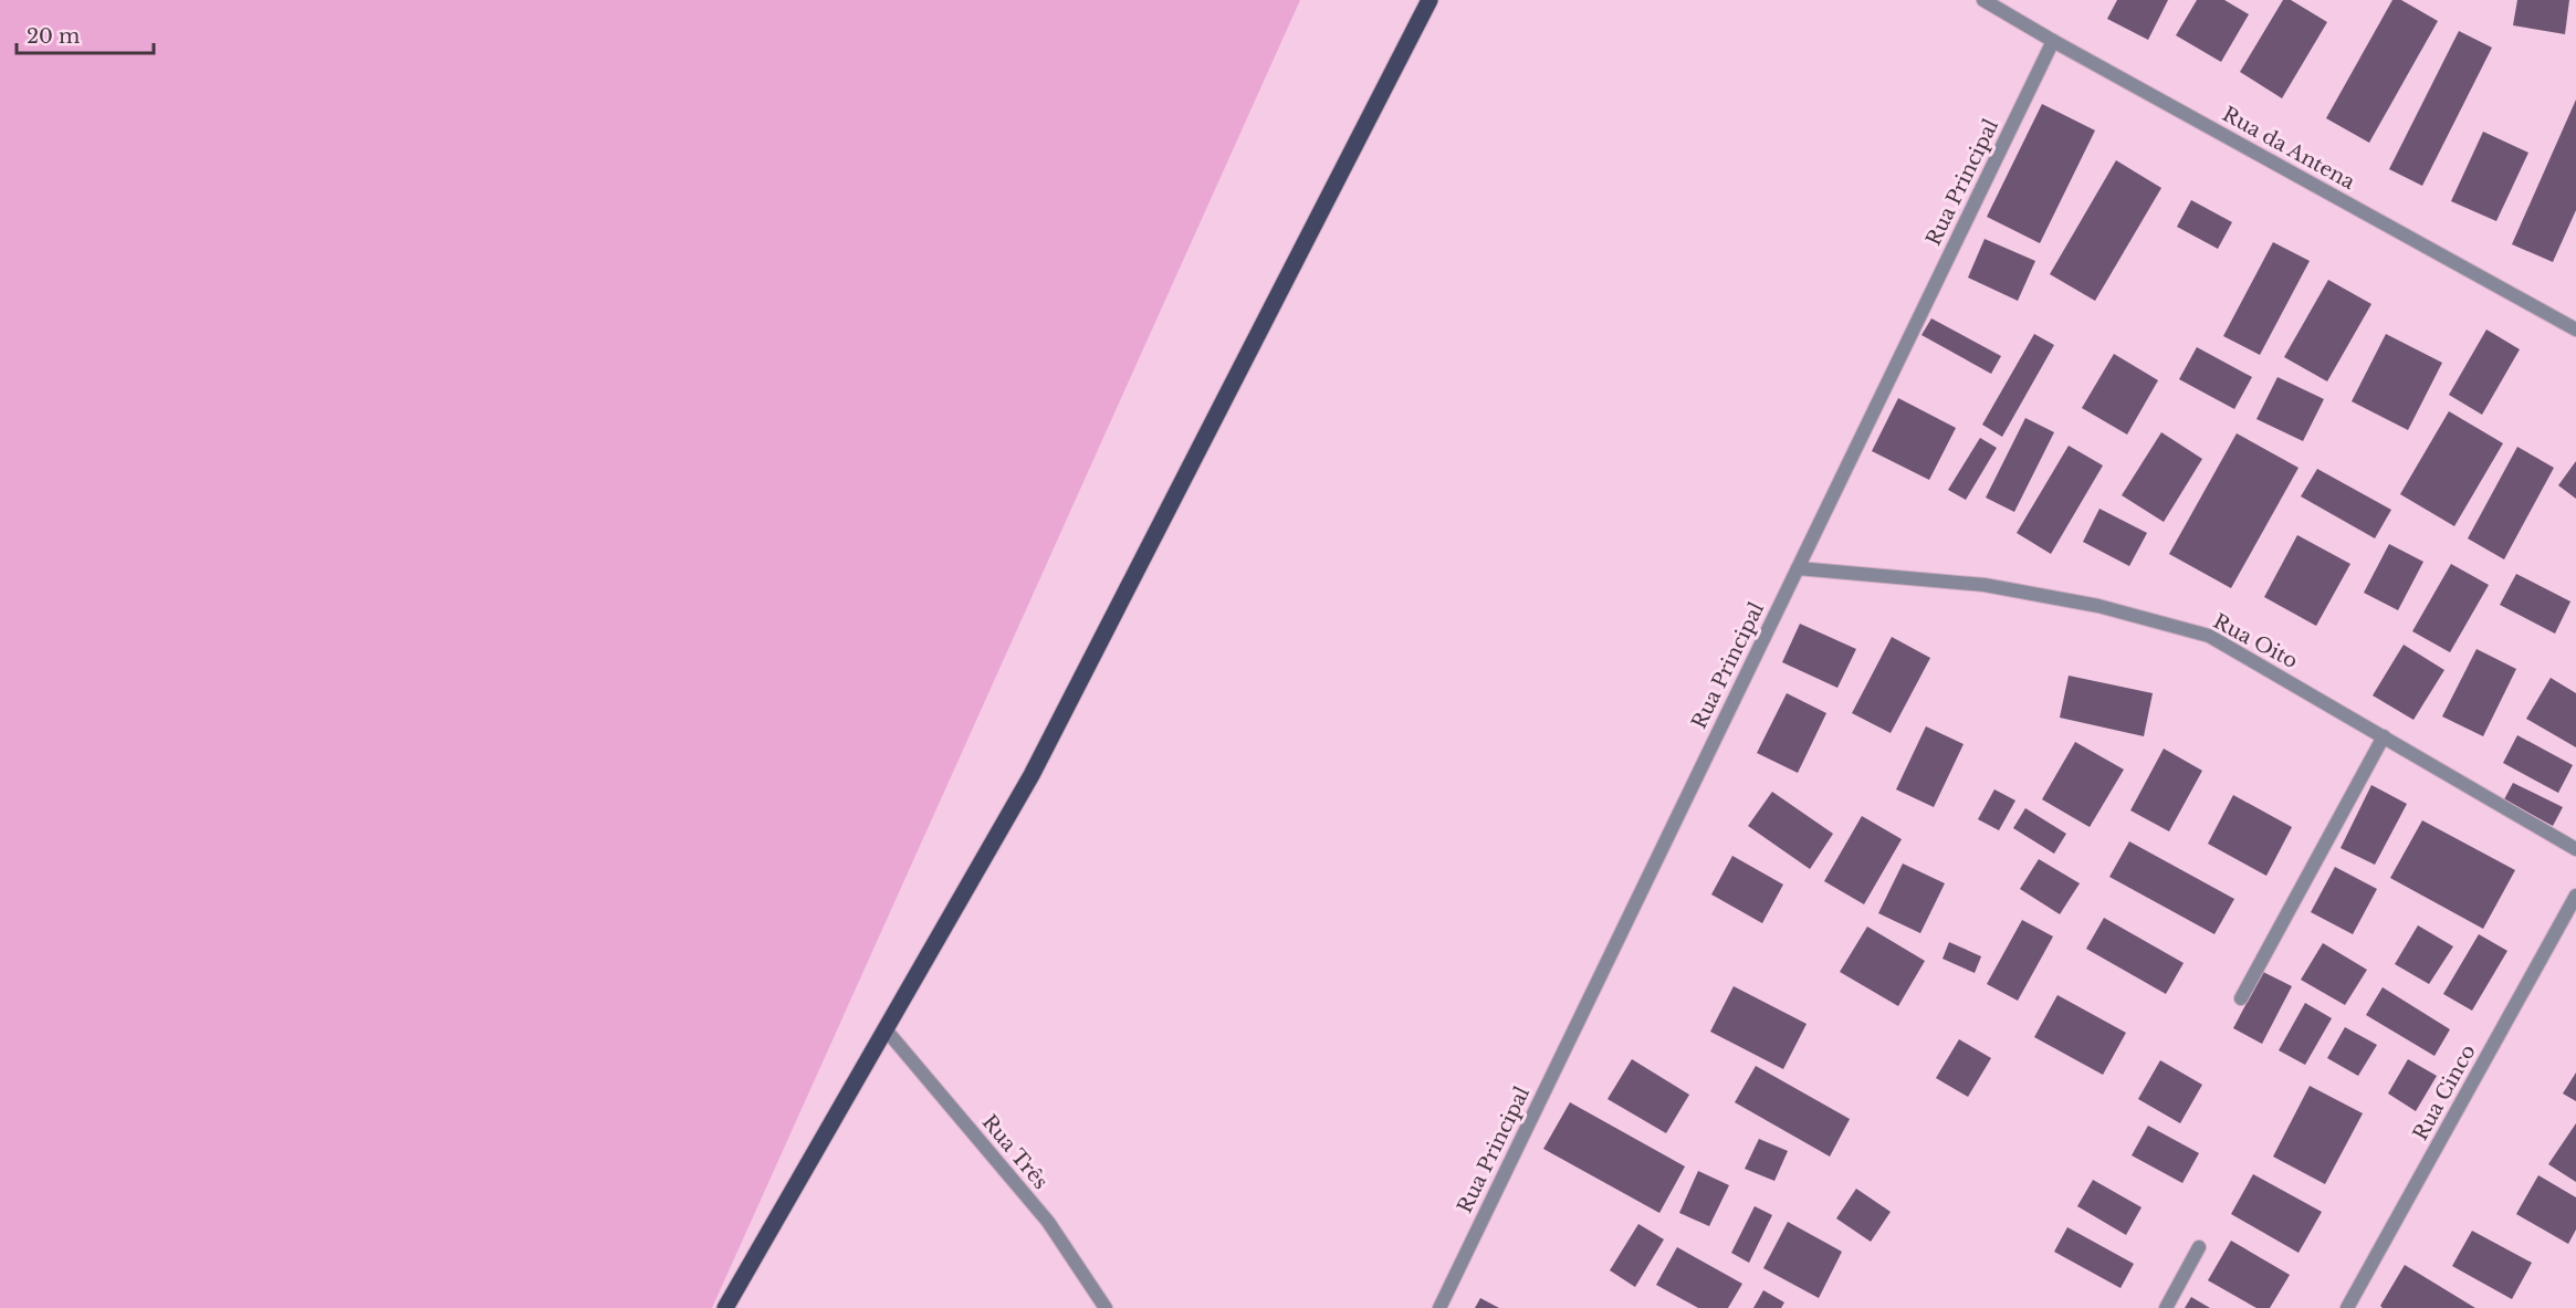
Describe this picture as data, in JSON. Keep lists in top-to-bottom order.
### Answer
{
  "streets": {
    "street": [
      "Rua da Antena",
      "Rua Principal",
      "Rua Oito",
      "Rua Cinco",
      "Rua Três"
    ]
  },
  "crossings": [
    ["Rua da Antena", "Rua Principal"],
    ["Rua Principal", "Rua Oito"]
  ],
  "scale_bar": "20 m"
}
